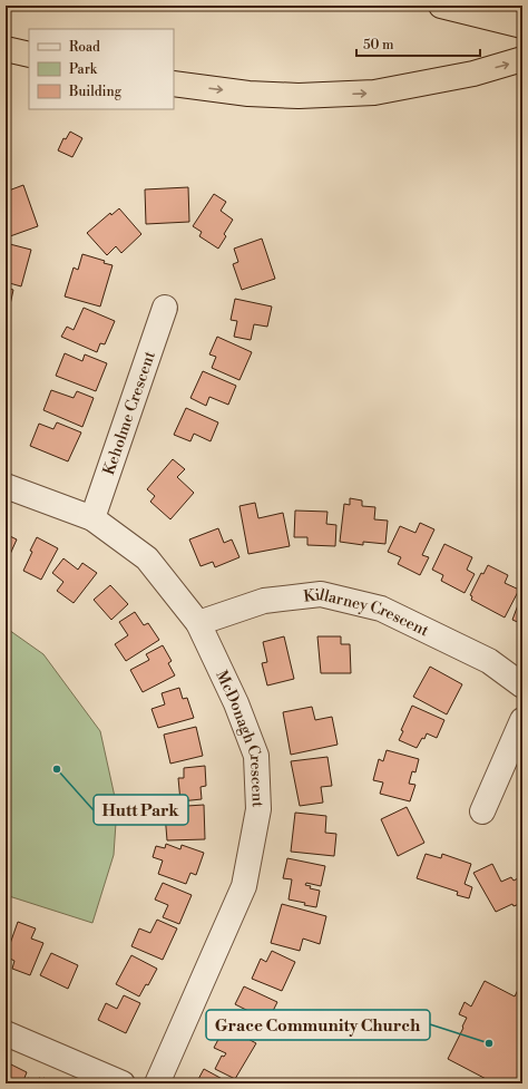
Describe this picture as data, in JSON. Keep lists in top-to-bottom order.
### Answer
{
  "streets": {
    "street": ["Keholme Crescent", "Killarney Crescent", "McDonagh Crescent"]
  },
  "crossings": [
    ["Keholme Crescent", "McDonagh Crescent"],
    ["Killarney Crescent", "McDonagh Crescent"]
  ],
  "places": ["Hutt Park", "Grace Community Church"],
  "legend": ["Road", "Park", "Building"],
  "scale_bar": "50 m"
}
